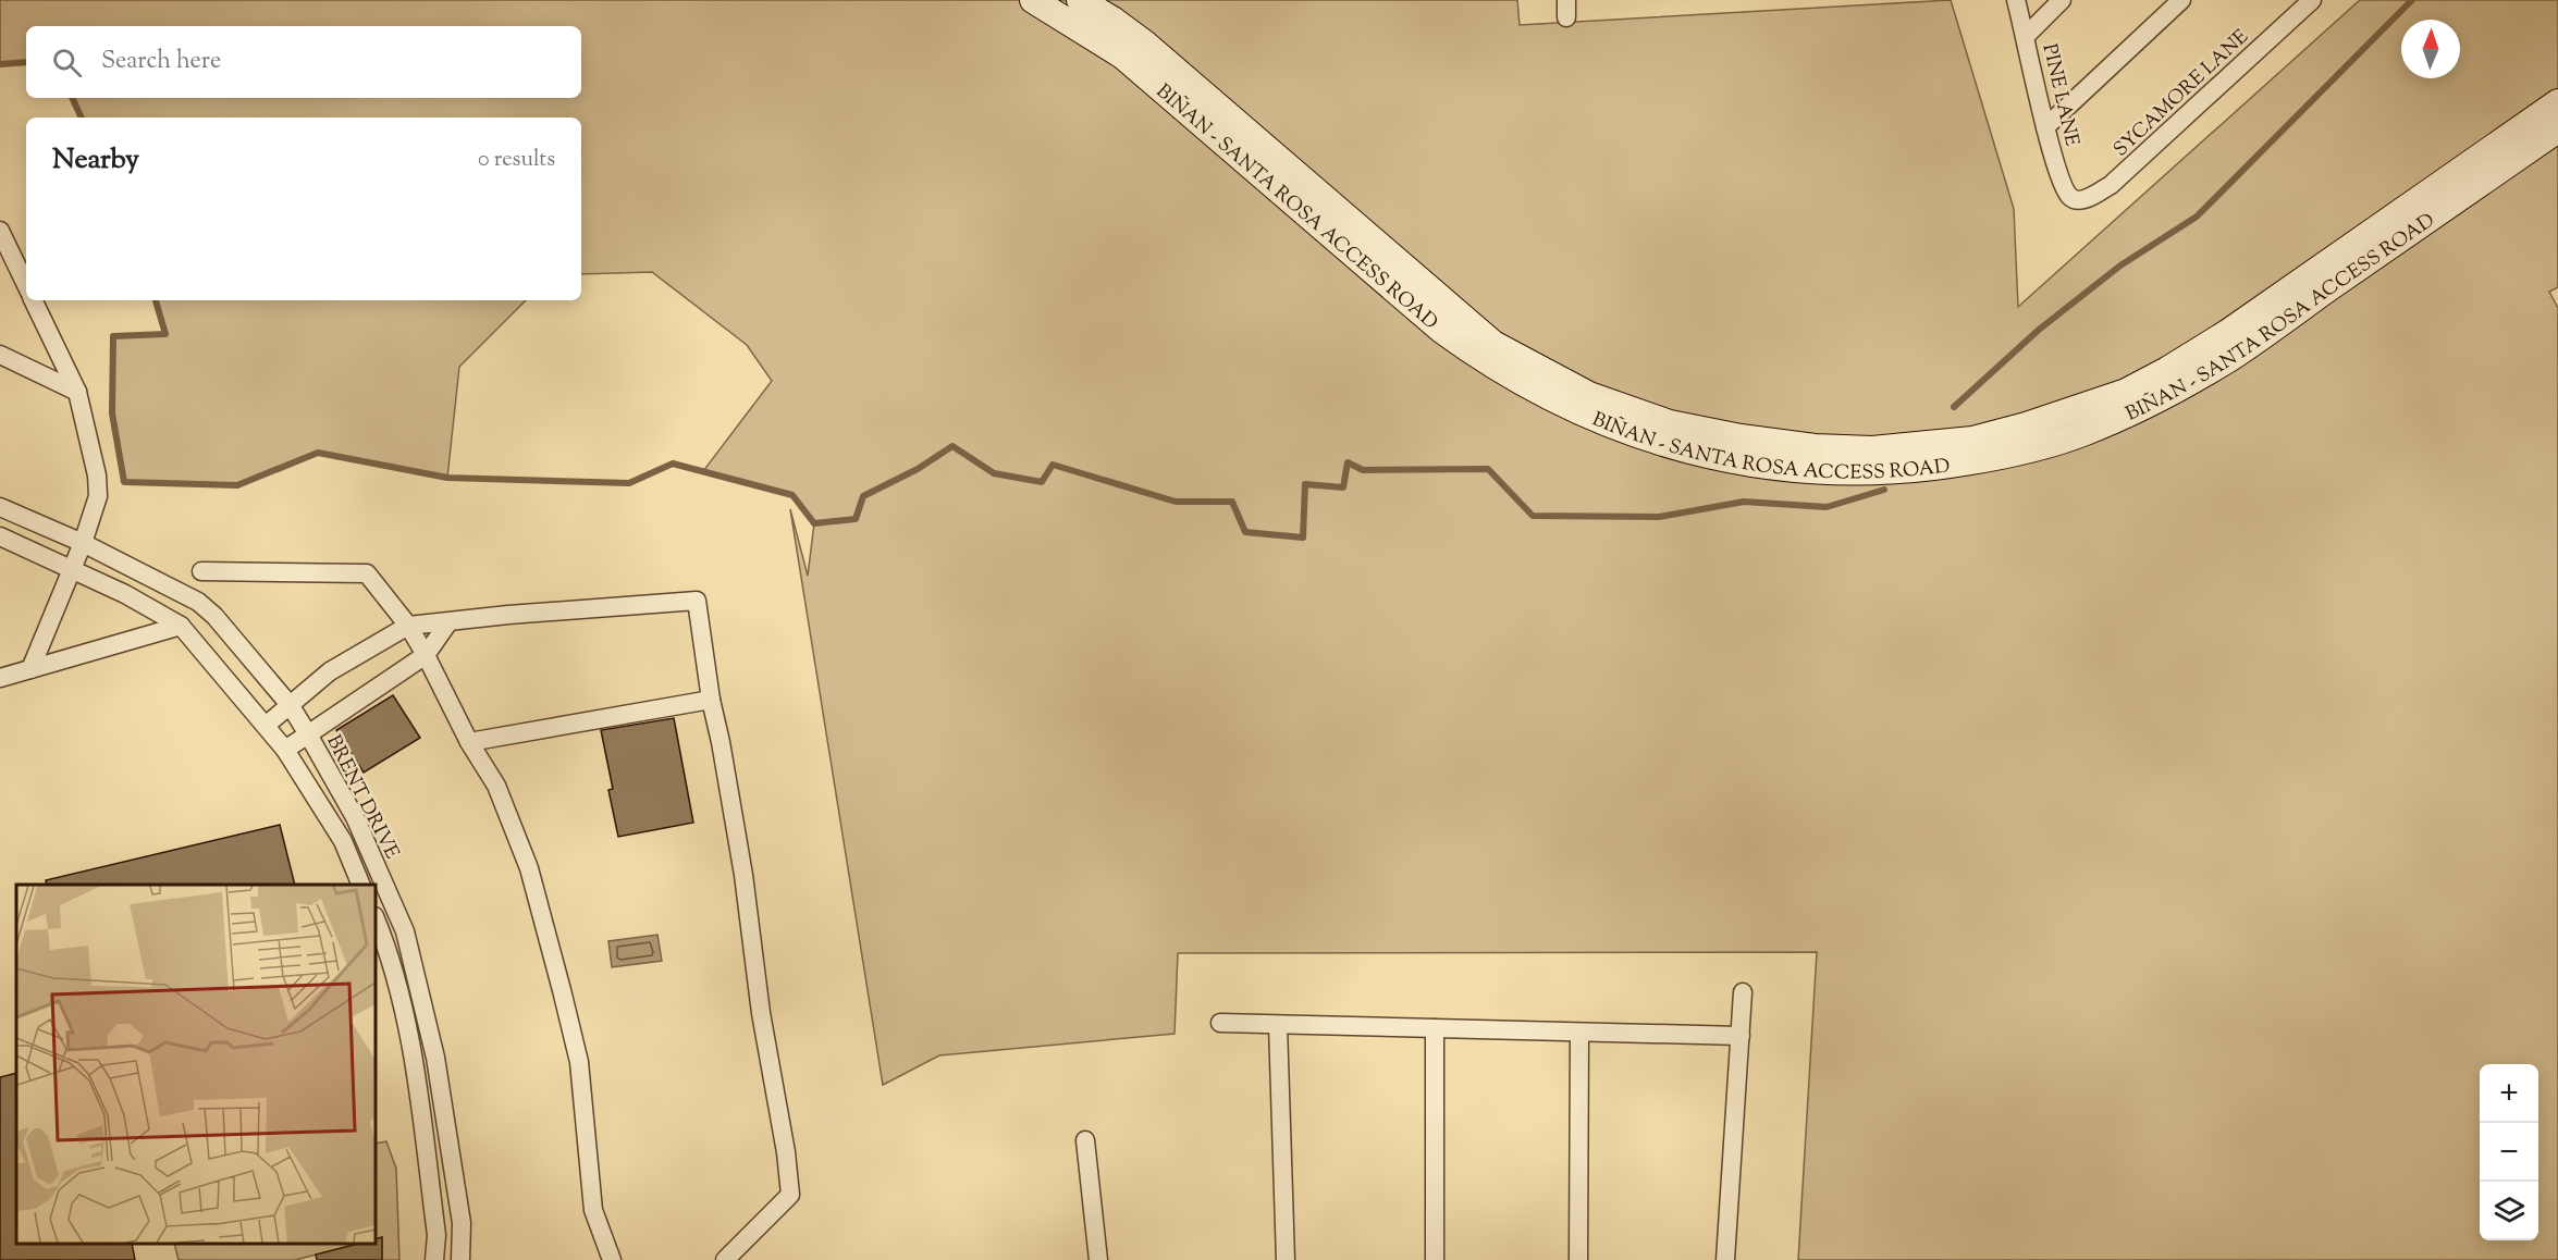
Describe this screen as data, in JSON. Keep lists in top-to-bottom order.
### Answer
{
  "streets": {
    "main road": ["BIÑAN - SANTA ROSA ACCESS ROAD"],
    "street": ["SYCAMORE LANE", "PINE LANE", "BRENT DRIVE"]
  },
  "crossings": [
    ["SYCAMORE LANE", "PINE LANE"]
  ],
  "north": "top",
  "page": {
    "search": "Search here",
    "heading": ["Nearby", "0 results"],
    "map_buttons": ["+", "−"]
  }
}
